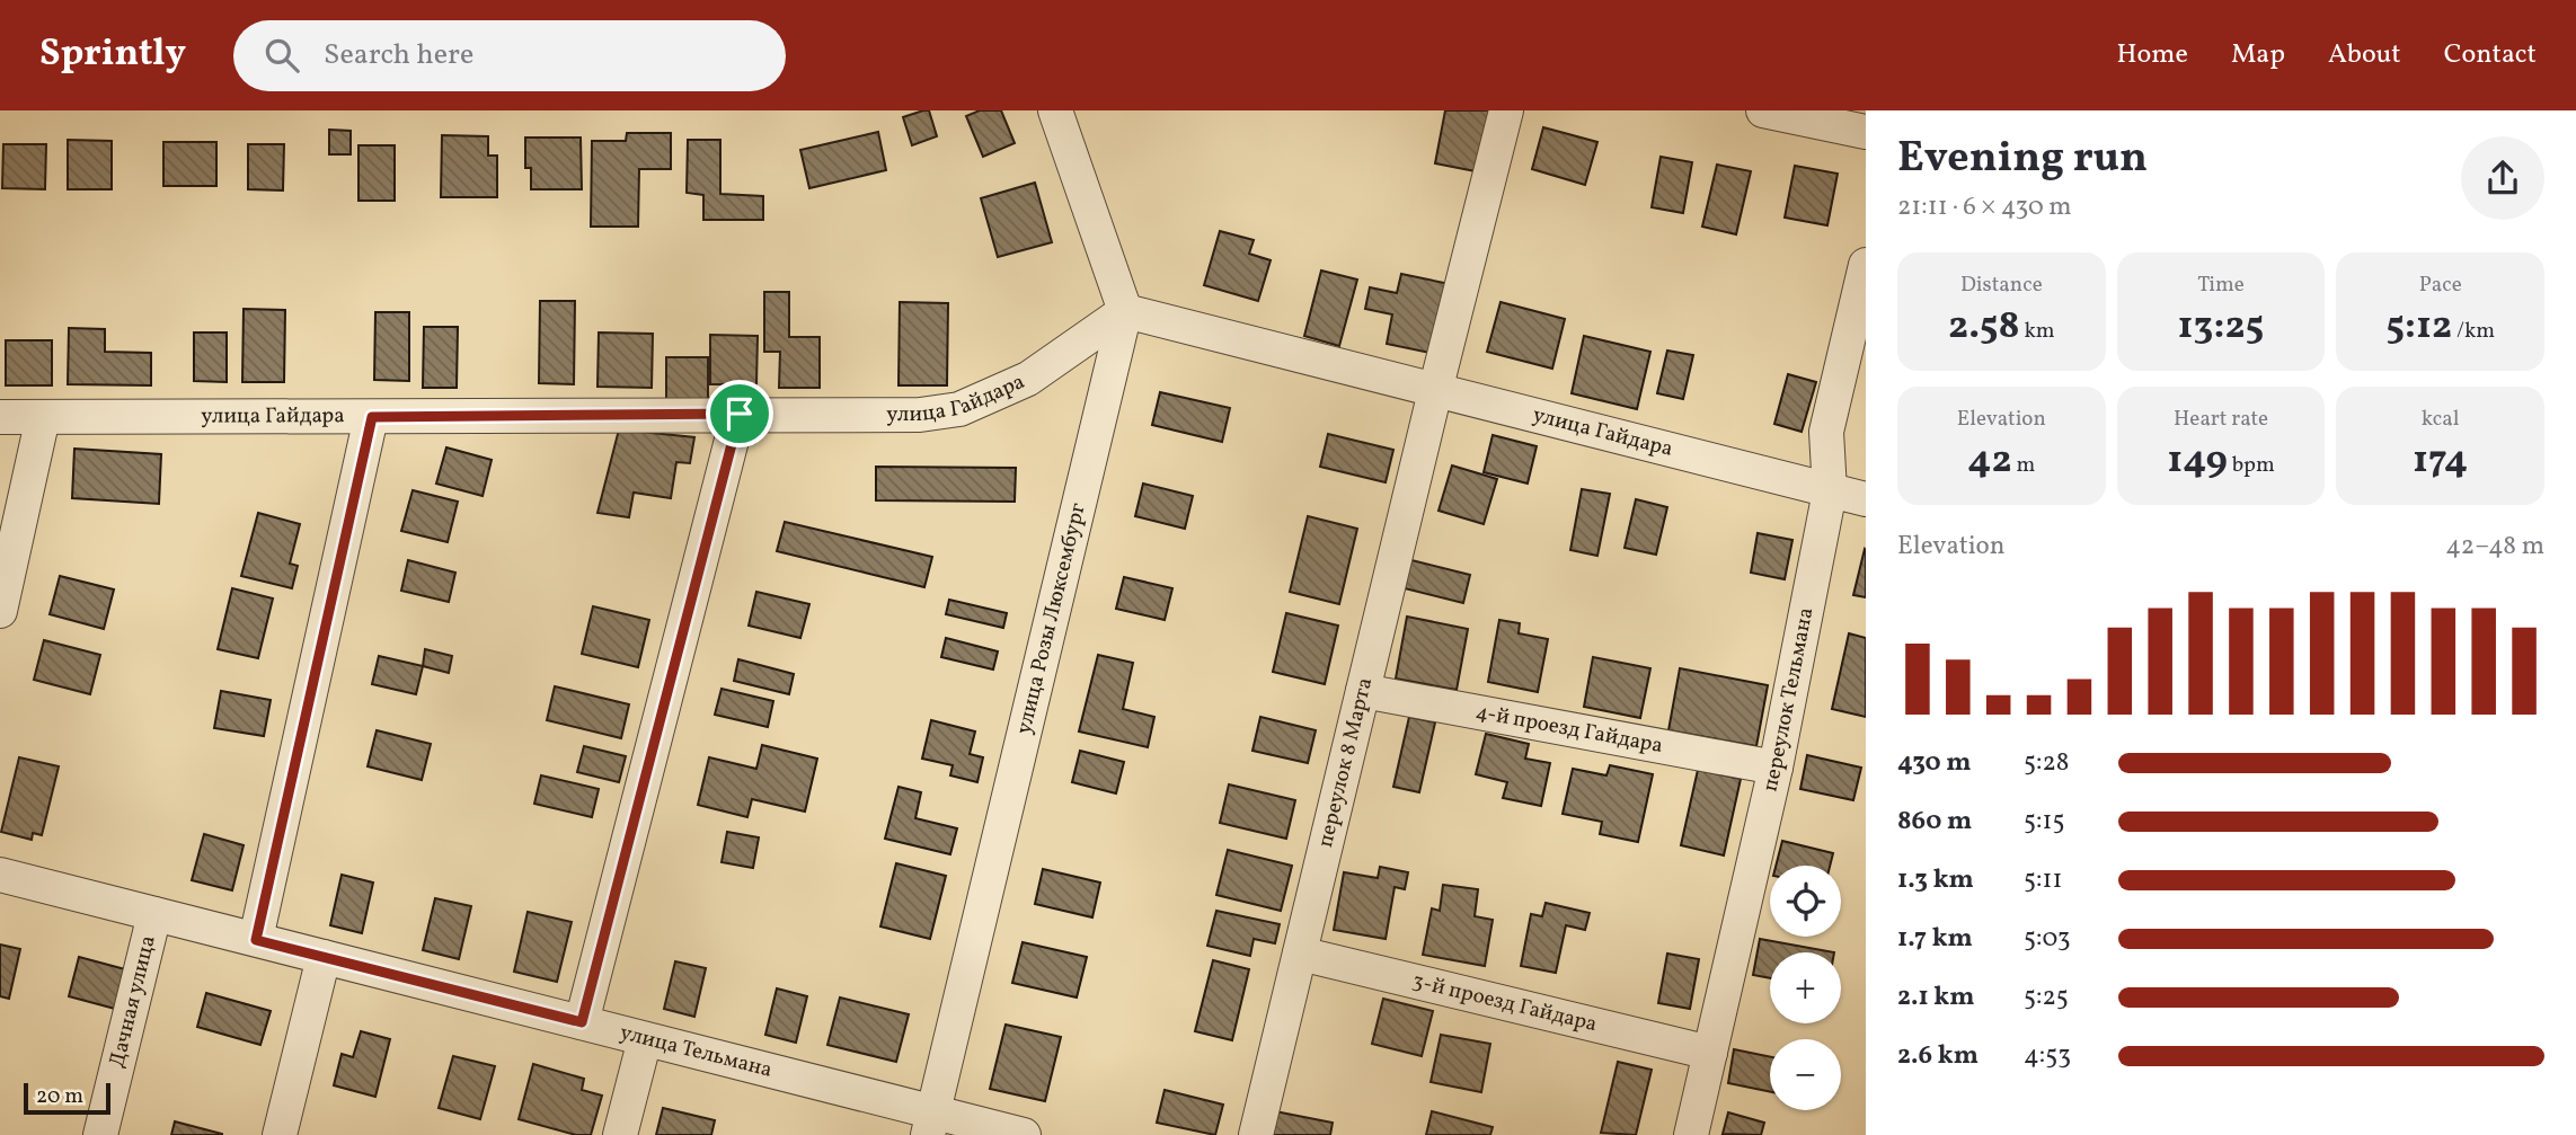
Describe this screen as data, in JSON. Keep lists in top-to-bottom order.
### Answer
{
  "streets": {
    "street": [
      "улица Гайдара",
      "улица Розы Люксембург",
      "переулок Тельмана",
      "4-й проезд Гайдара",
      "переулок 8 Марта",
      "Дачная улица",
      "3-й проезд Гайдара",
      "улица Тельмана"
    ]
  },
  "crossings": [
    ["улица Гайдара", "улица Розы Люксембург"],
    ["улица Гайдара", "переулок Тельмана"],
    ["улица Гайдара", "переулок 8 Марта"],
    ["улица Розы Люксембург", "улица Тельмана"],
    ["переулок Тельмана", "4-й проезд Гайдара"],
    ["переулок Тельмана", "3-й проезд Гайдара"],
    ["4-й проезд Гайдара", "переулок 8 Марта"],
    ["переулок 8 Марта", "3-й проезд Гайдара"],
    ["Дачная улица", "улица Тельмана"]
  ],
  "scale_bar": "20 m",
  "page": {
    "header": "Sprintly",
    "search": "Search here",
    "nav": [
      "Home",
      "Map",
      "About",
      "Contact"
    ],
    "heading": ["Evening run", "21:11 · 6 × 430 m"],
    "stats": [
      ["Distance", "2.58 km"],
      ["Time", "13:25"],
      ["Pace", "5:12 /km"],
      ["Elevation", "42 m"],
      ["Heart rate", "149 bpm"],
      ["kcal", "174"]
    ],
    "chart": ["Elevation", "42–48 m"],
    "list": [
      {
        "name": "430 m",
        "note": "5:28"
      },
      {
        "name": "860 m",
        "note": "5:15"
      },
      {
        "name": "1.3 km",
        "note": "5:11"
      },
      {
        "name": "1.7 km",
        "note": "5:03"
      },
      {
        "name": "2.1 km",
        "note": "5:25"
      },
      {
        "name": "2.6 km",
        "note": "4:53"
      }
    ],
    "map_buttons": ["+", "−"],
    "scale": "20 m"
  }
}
